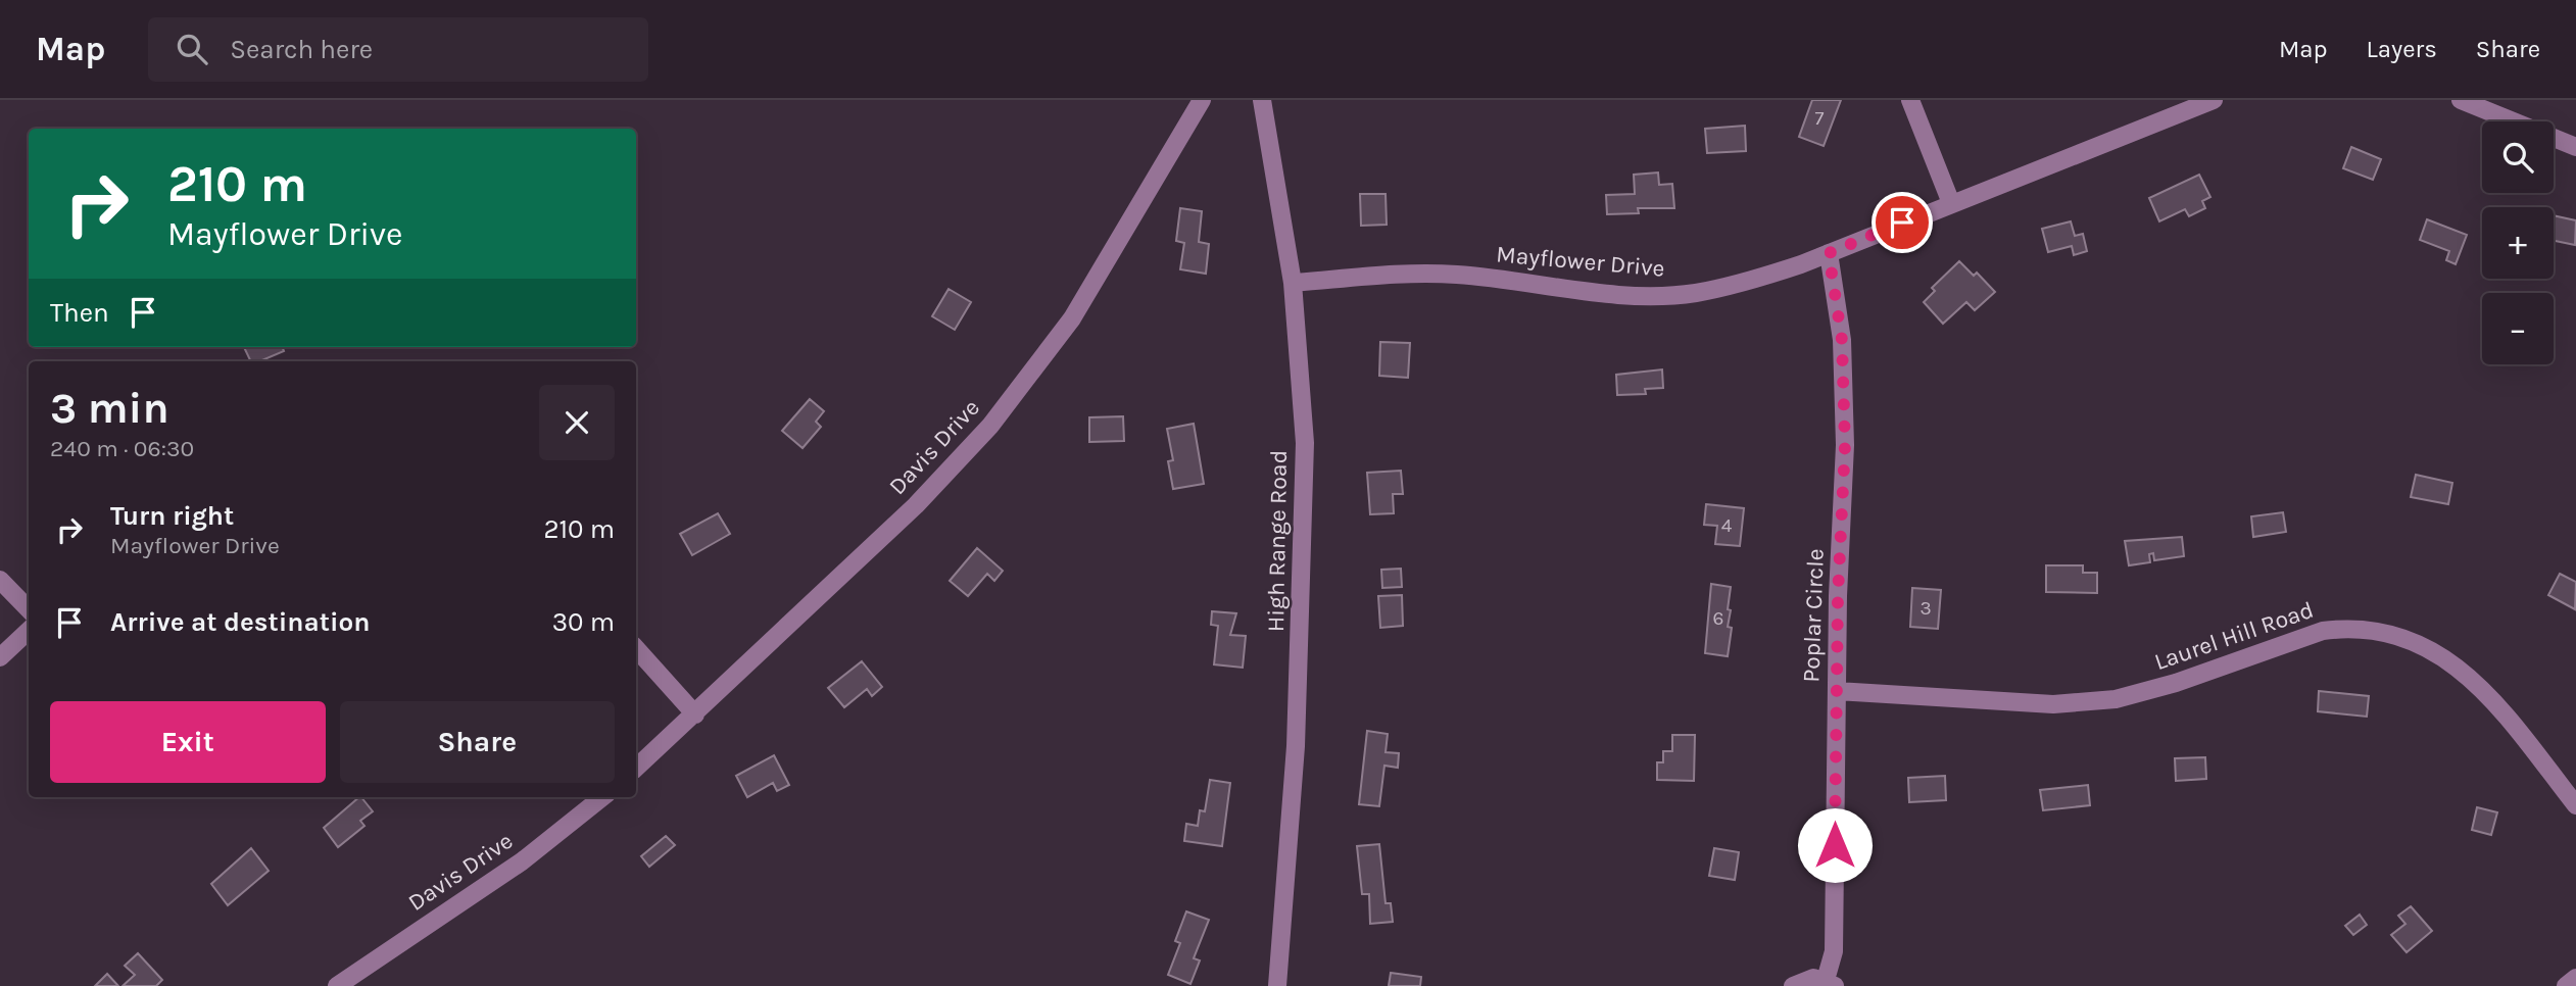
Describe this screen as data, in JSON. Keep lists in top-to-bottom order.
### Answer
{
  "streets": {
    "street": [
      "Mayflower Drive",
      "Davis Drive",
      "High Range Road",
      "Poplar Circle",
      "Laurel Hill Road"
    ]
  },
  "crossings": [
    ["Mayflower Drive", "High Range Road"],
    ["Mayflower Drive", "Poplar Circle"],
    ["Poplar Circle", "Laurel Hill Road"]
  ],
  "house_numbers": [
    "7",
    "4",
    "3",
    "6"
  ],
  "page": {
    "header": "Map",
    "search": "Search here",
    "nav": ["Map", "Layers", "Share"],
    "map_buttons": ["+", "−"],
    "turn": ["210 m", "Mayflower Drive"],
    "then": "Then",
    "heading": ["3 min", "240 m · 06:30"],
    "list": [
      {
        "name": "Turn right",
        "note": "Mayflower Drive",
        "value": "210 m"
      },
      {
        "name": "Arrive at destination",
        "value": "30 m"
      }
    ],
    "buttons": ["Exit", "Share"]
  }
}
